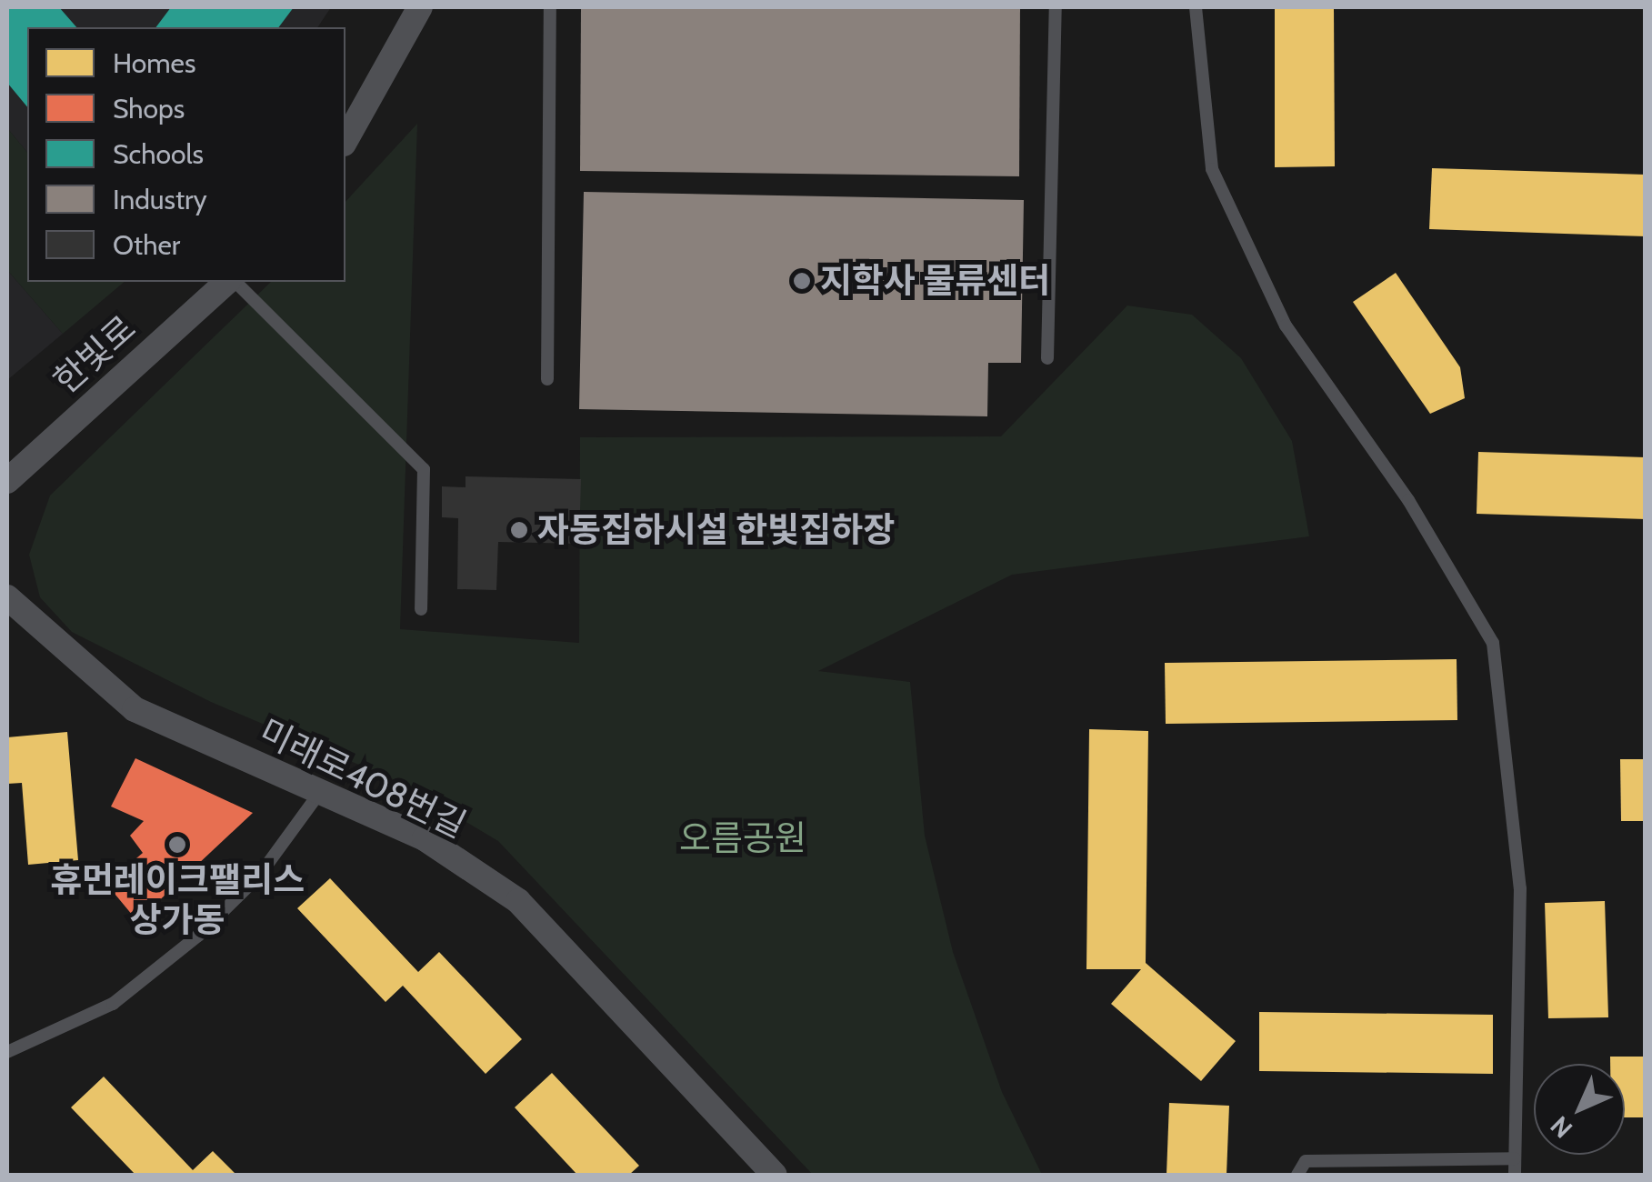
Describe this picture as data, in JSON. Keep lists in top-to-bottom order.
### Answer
{
  "streets": {
    "street": ["한빛로", "미래로408번길"]
  },
  "parks": ["오름공원"],
  "places": ["지학사 물류센터", "자동집하시설 한빛집하장", "휴먼레이크팰리스 상가동"],
  "legend": [
    "Homes",
    "Shops",
    "Schools",
    "Industry",
    "Other"
  ],
  "north": "bottom left"
}
